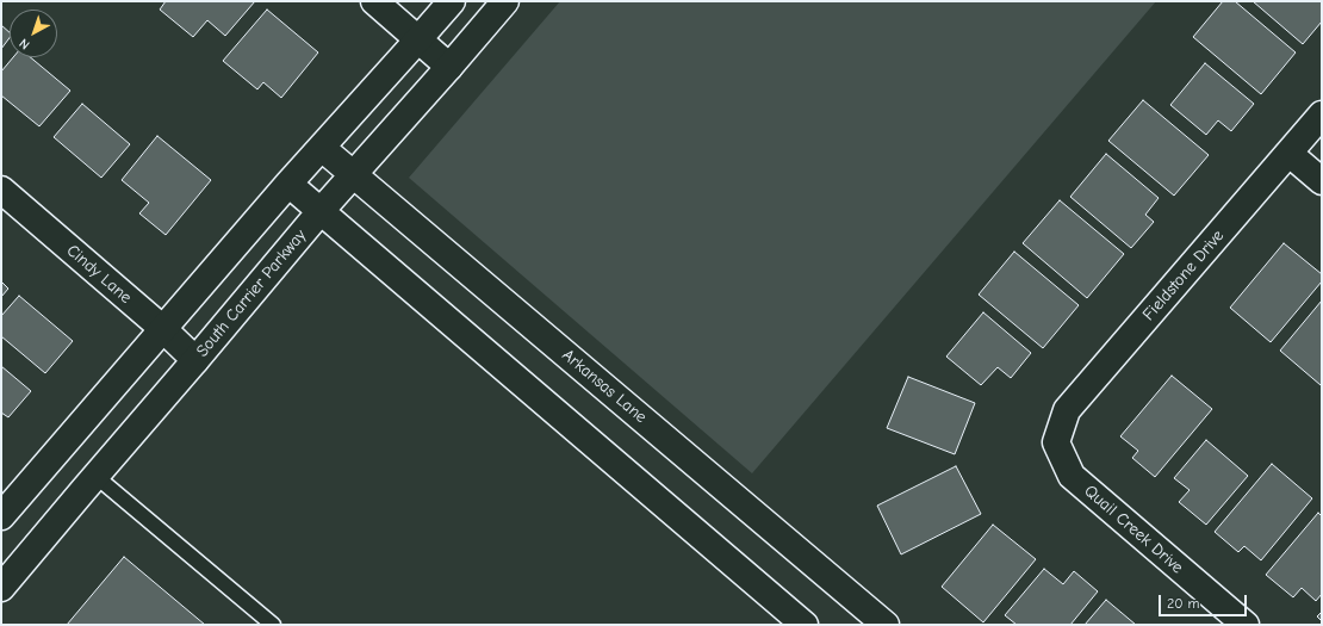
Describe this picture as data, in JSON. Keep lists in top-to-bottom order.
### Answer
{
  "streets": {
    "main road": [
      "Cindy Lane",
      "Fieldstone Drive",
      "South Carrier Parkway",
      "Arkansas Lane",
      "Quail Creek Drive"
    ]
  },
  "crossings": [
    ["Cindy Lane", "South Carrier Parkway"],
    ["Fieldstone Drive", "Quail Creek Drive"],
    ["South Carrier Parkway", "Arkansas Lane"]
  ],
  "scale_bar": "20 m",
  "north": "bottom left"
}
